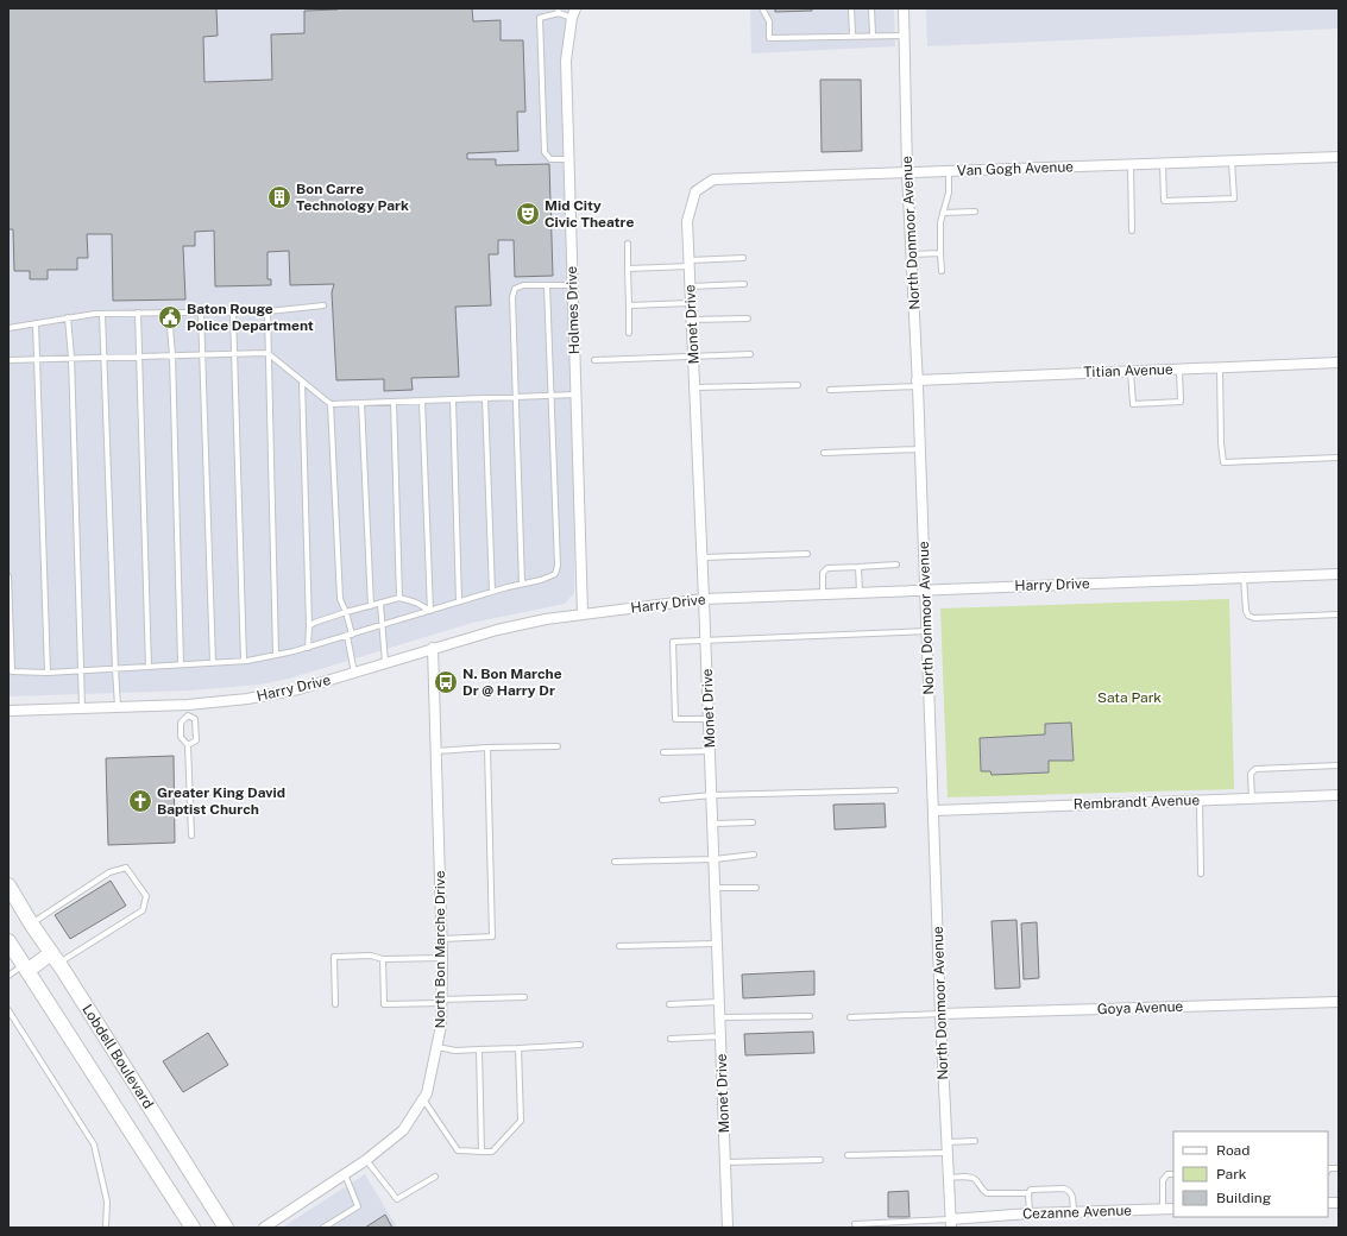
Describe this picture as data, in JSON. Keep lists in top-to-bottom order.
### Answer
{
  "streets": {
    "main road": ["Lobdell Boulevard"],
    "street": [
      "Van Gogh Avenue",
      "North Donmoor Avenue",
      "Holmes Drive",
      "Monet Drive",
      "Titian Avenue",
      "Harry Drive",
      "Rembrandt Avenue",
      "North Bon Marche Drive",
      "Goya Avenue",
      "Cezanne Avenue"
    ]
  },
  "crossings": [
    ["Van Gogh Avenue", "North Donmoor Avenue"],
    ["Van Gogh Avenue", "Monet Drive"],
    ["North Donmoor Avenue", "Titian Avenue"],
    ["North Donmoor Avenue", "Harry Drive"],
    ["North Donmoor Avenue", "Rembrandt Avenue"],
    ["North Donmoor Avenue", "Goya Avenue"],
    ["North Donmoor Avenue", "Cezanne Avenue"],
    ["Holmes Drive", "Harry Drive"],
    ["Monet Drive", "Harry Drive"],
    ["Harry Drive", "North Bon Marche Drive"]
  ],
  "parks": ["Sata Park"],
  "places": {
    "building": ["Bon Carre Technology Park"],
    "theatre": ["Mid City Civic Theatre"],
    "public building": ["Baton Rouge Police Department"],
    "bus stop": ["N. Bon Marche Dr @ Harry Dr"],
    "church": ["Greater King David Baptist Church"]
  },
  "legend": ["Road", "Park", "Building"]
}
